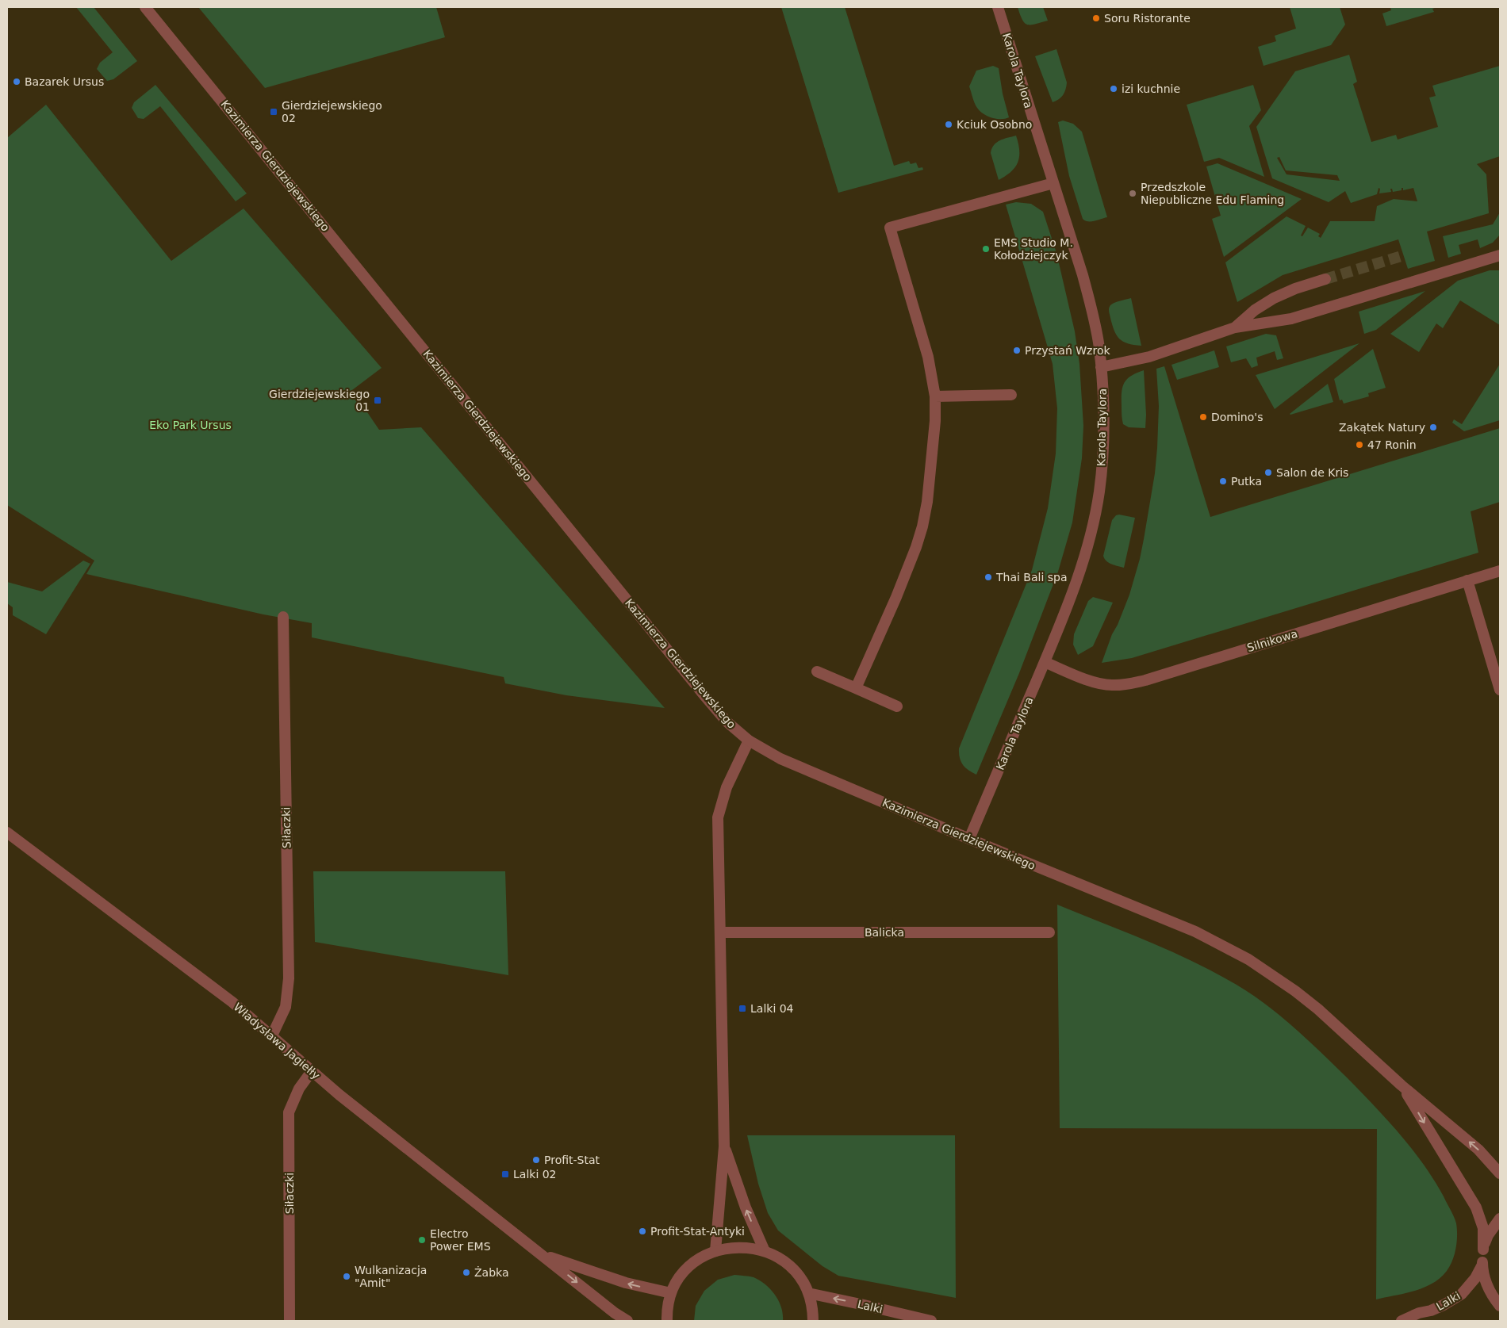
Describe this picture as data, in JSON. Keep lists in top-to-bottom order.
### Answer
{
  "streets": {
    "street": [
      "Karola Taylora",
      "Kazimierza Gierdziejewskiego",
      "Silnikowa",
      "Siłaczki",
      "Balicka",
      "Władysława Jagiełły",
      "Lalki"
    ]
  },
  "crossings": [
    ["Karola Taylora", "Kazimierza Gierdziejewskiego"],
    ["Karola Taylora", "Silnikowa"],
    ["Kazimierza Gierdziejewskiego", "Lalki"],
    ["Siłaczki", "Władysława Jagiełły"]
  ],
  "one_way": ["Lalki"],
  "parks": ["Eko Park Ursus"],
  "places": {
    "other": [
      "Soru Ristorante",
      "Bazarek Ursus",
      "izi kuchnie",
      "Kciuk Osobno",
      "Przedszkole Niepubliczne Edu Flaming",
      "EMS Studio M. Kołodziejczyk",
      "Przystań Wzrok",
      "Domino's",
      "Zakątek Natury",
      "47 Ronin",
      "Salon de Kris",
      "Putka",
      "Thai Bali spa",
      "Profit-Stat",
      "Profit-Stat-Antyki",
      "Electro Power EMS",
      "Żabka",
      "Wulkanizacja \"Amit\""
    ],
    "transit": [
      "Gierdziejewskiego 02",
      "Gierdziejewskiego 01",
      "Lalki 04",
      "Lalki 02"
    ]
  }
}
